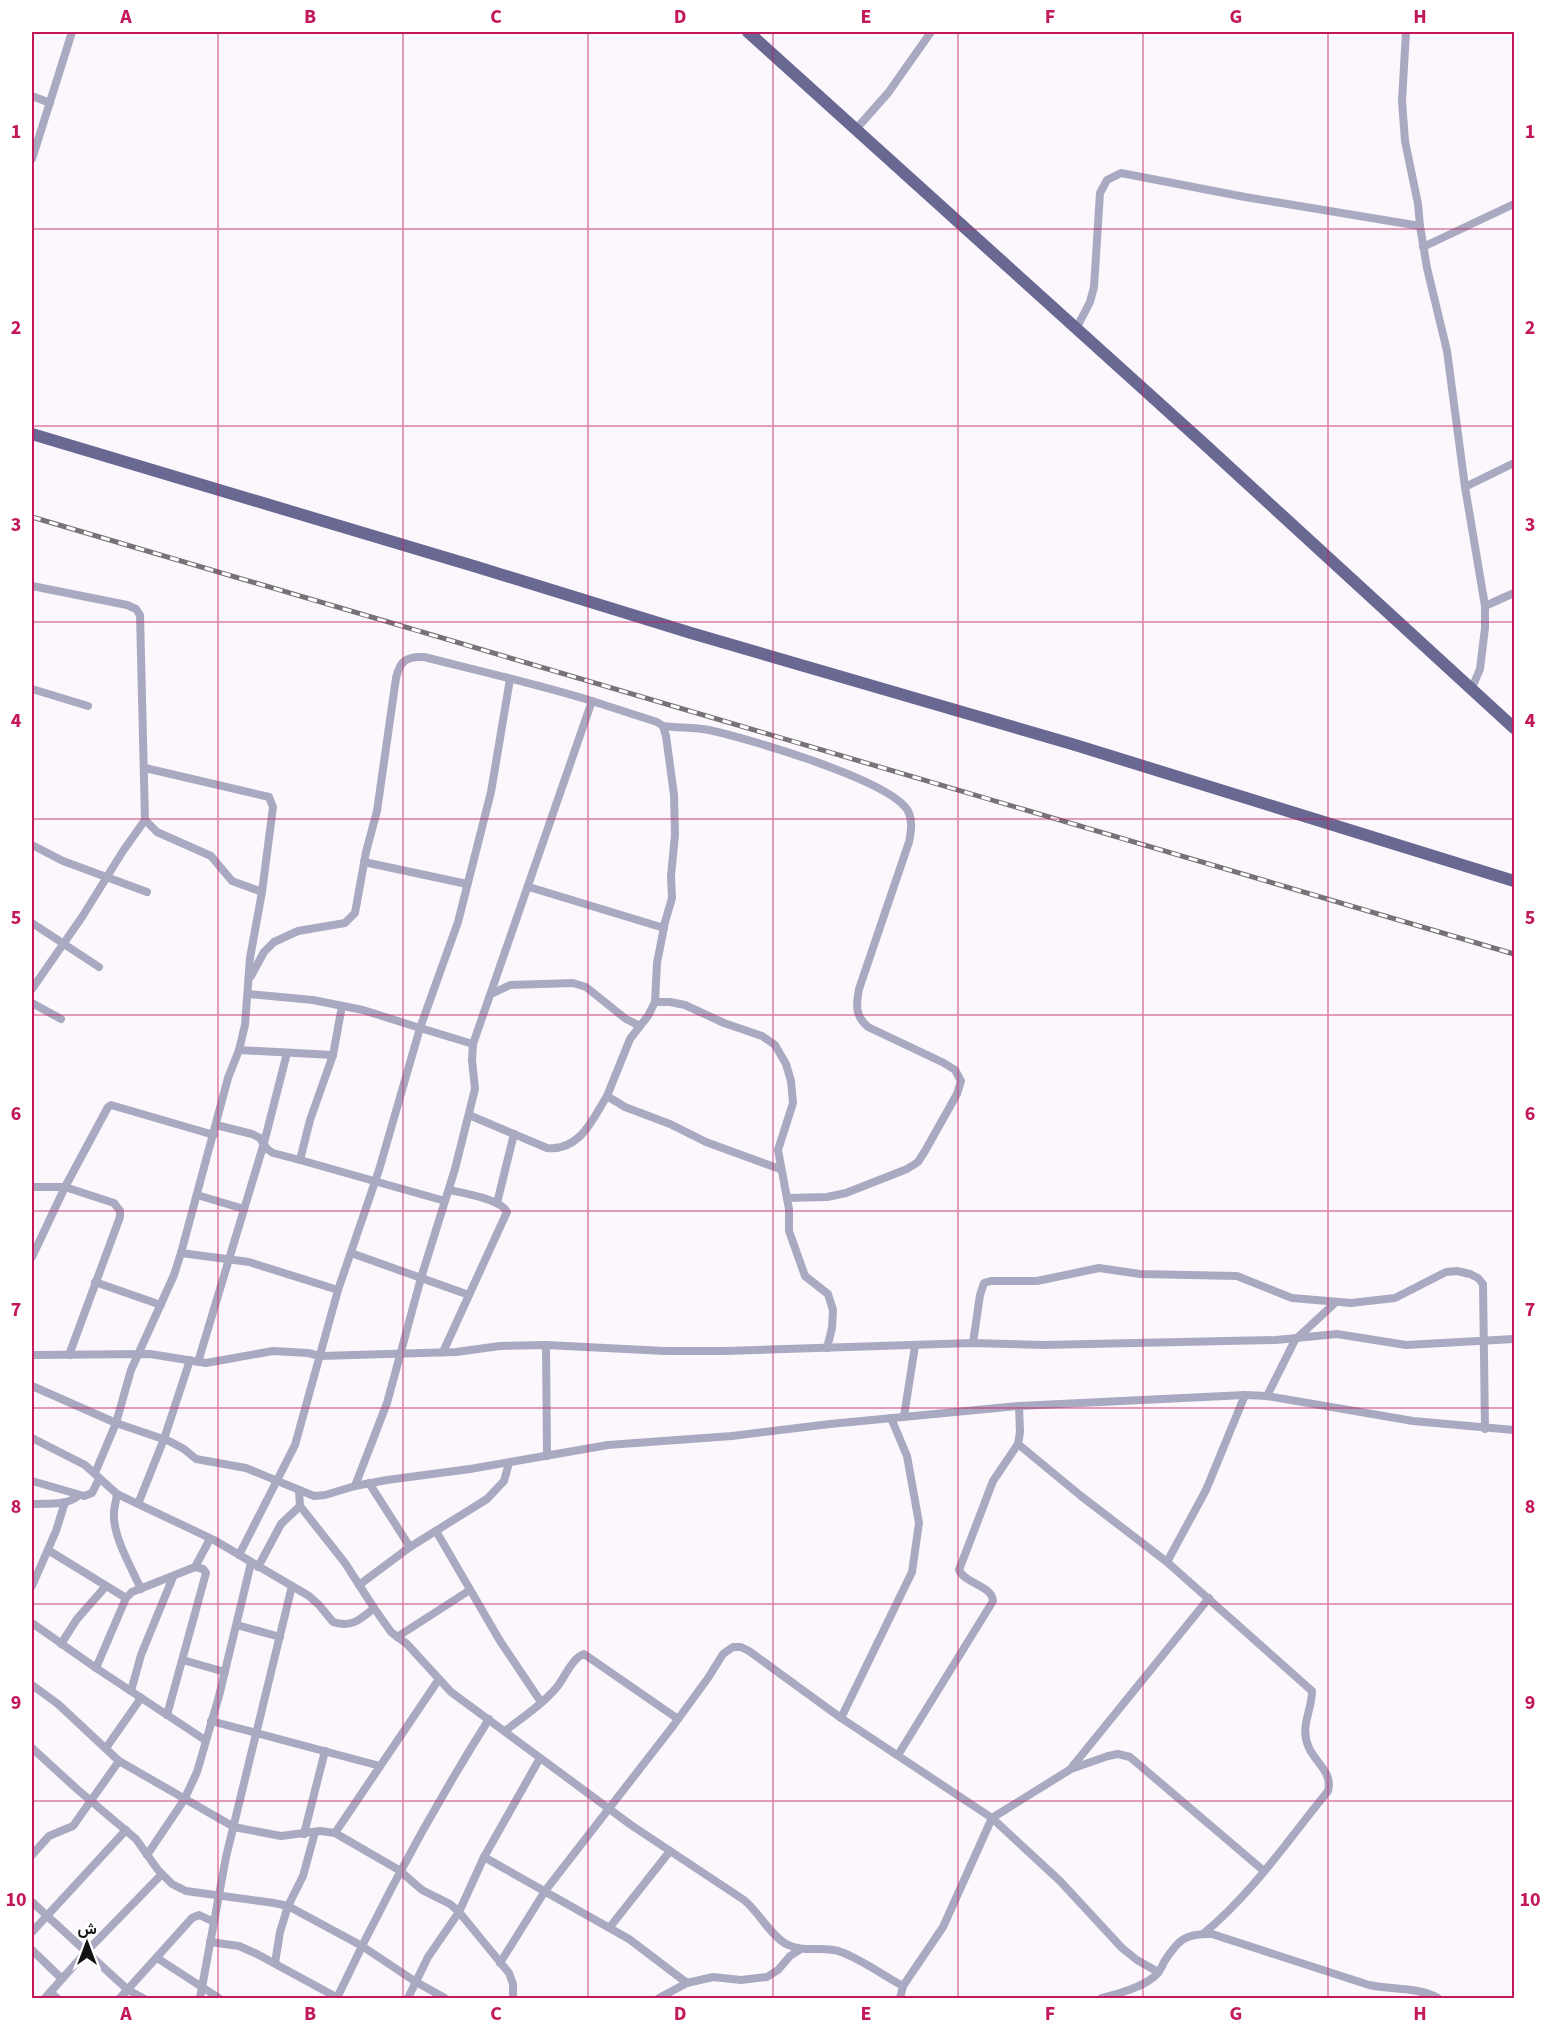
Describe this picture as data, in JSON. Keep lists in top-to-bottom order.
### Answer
{
  "north": "top",
  "grid": {
    "columns": [
      "A",
      "B",
      "C",
      "D",
      "E",
      "F",
      "G",
      "H"
    ],
    "rows": [
      "1",
      "2",
      "3",
      "4",
      "5",
      "6",
      "7",
      "8",
      "9",
      "10"
    ]
  }
}
